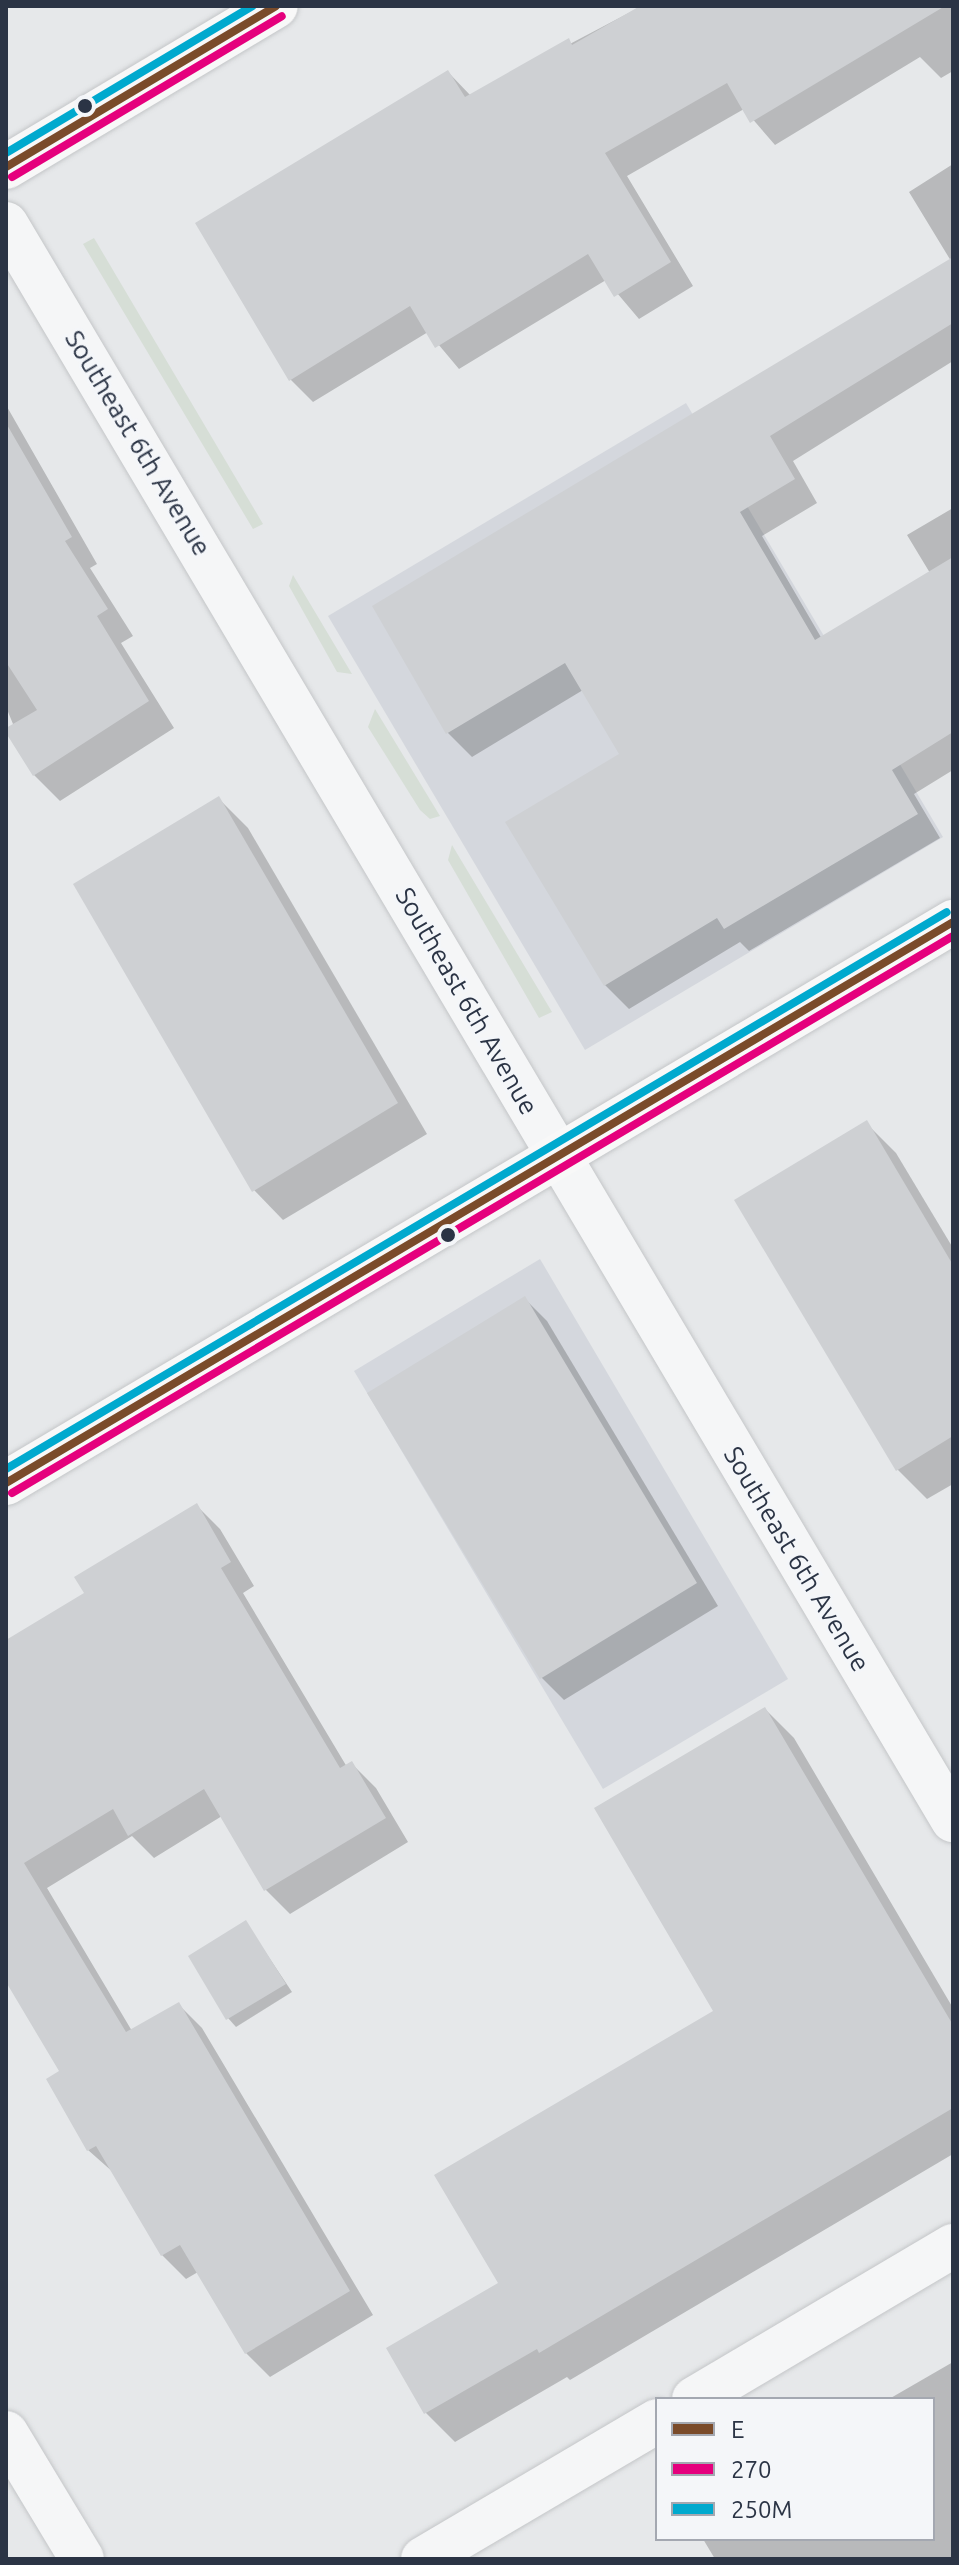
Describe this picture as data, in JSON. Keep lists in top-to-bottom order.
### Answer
{
  "streets": {
    "street": ["Southeast 6th Avenue"]
  },
  "lines": ["transit line E", "transit line 250M", "transit line 270"],
  "legend": ["E", "270", "250M"]
}
